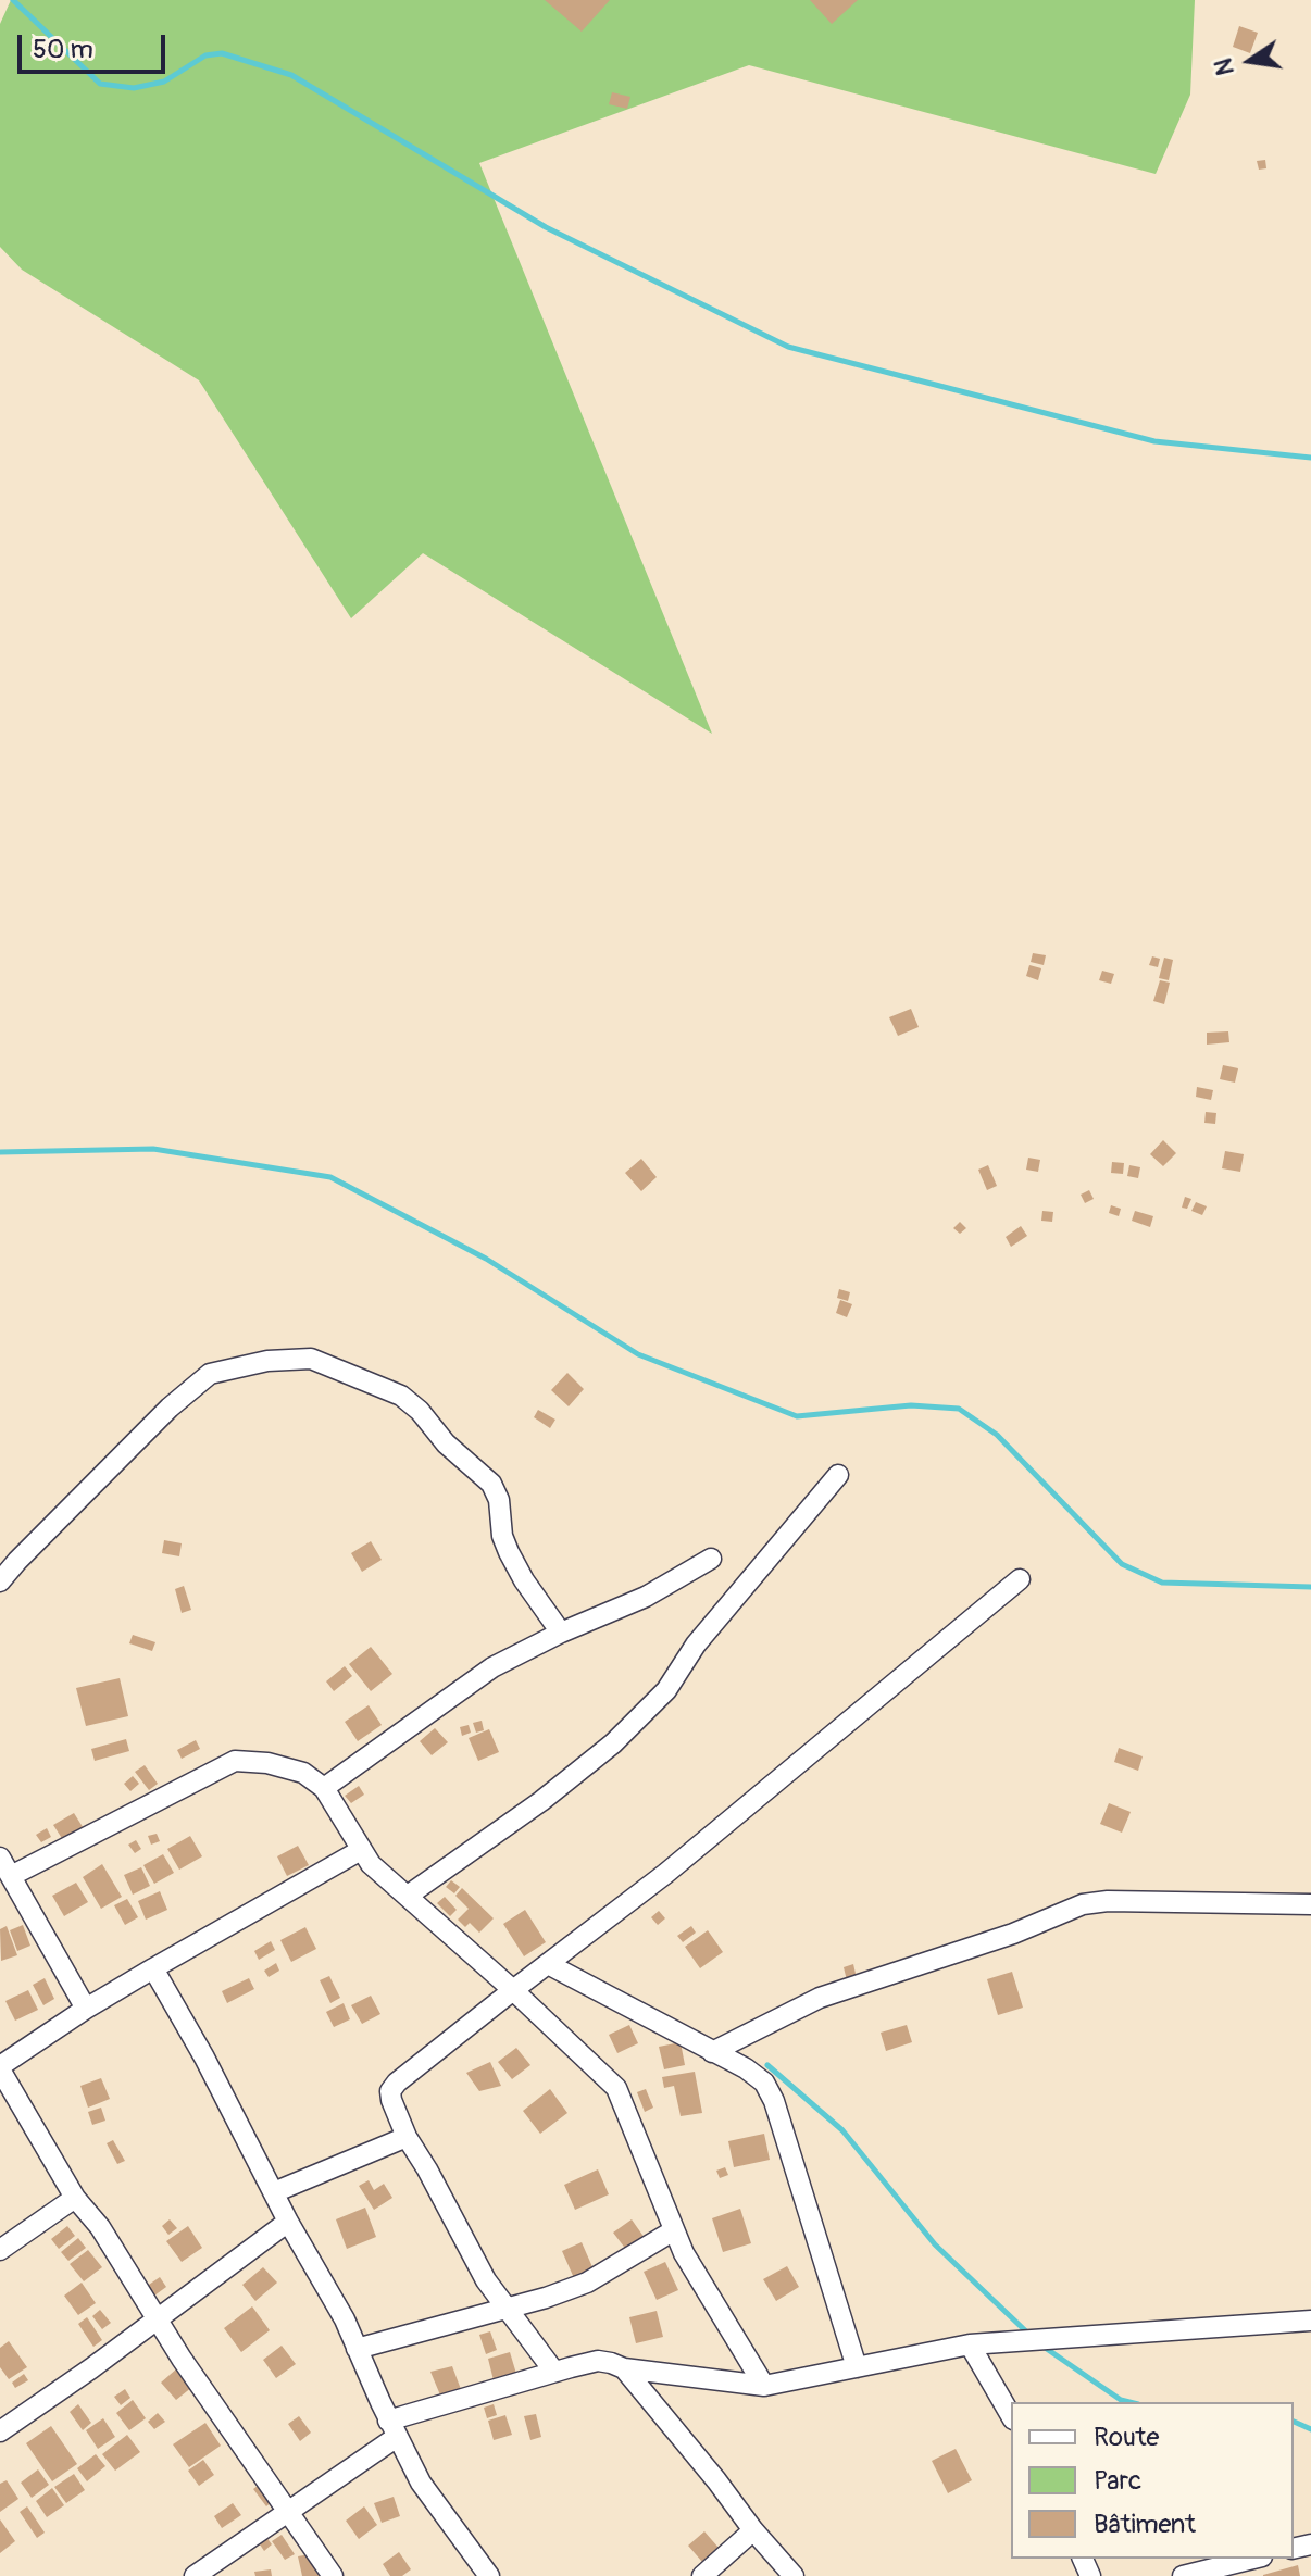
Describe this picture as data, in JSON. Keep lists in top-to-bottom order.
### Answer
{
  "legend": ["Route", "Parc", "Bâtiment"],
  "scale_bar": "50 m",
  "north": "left"
}
